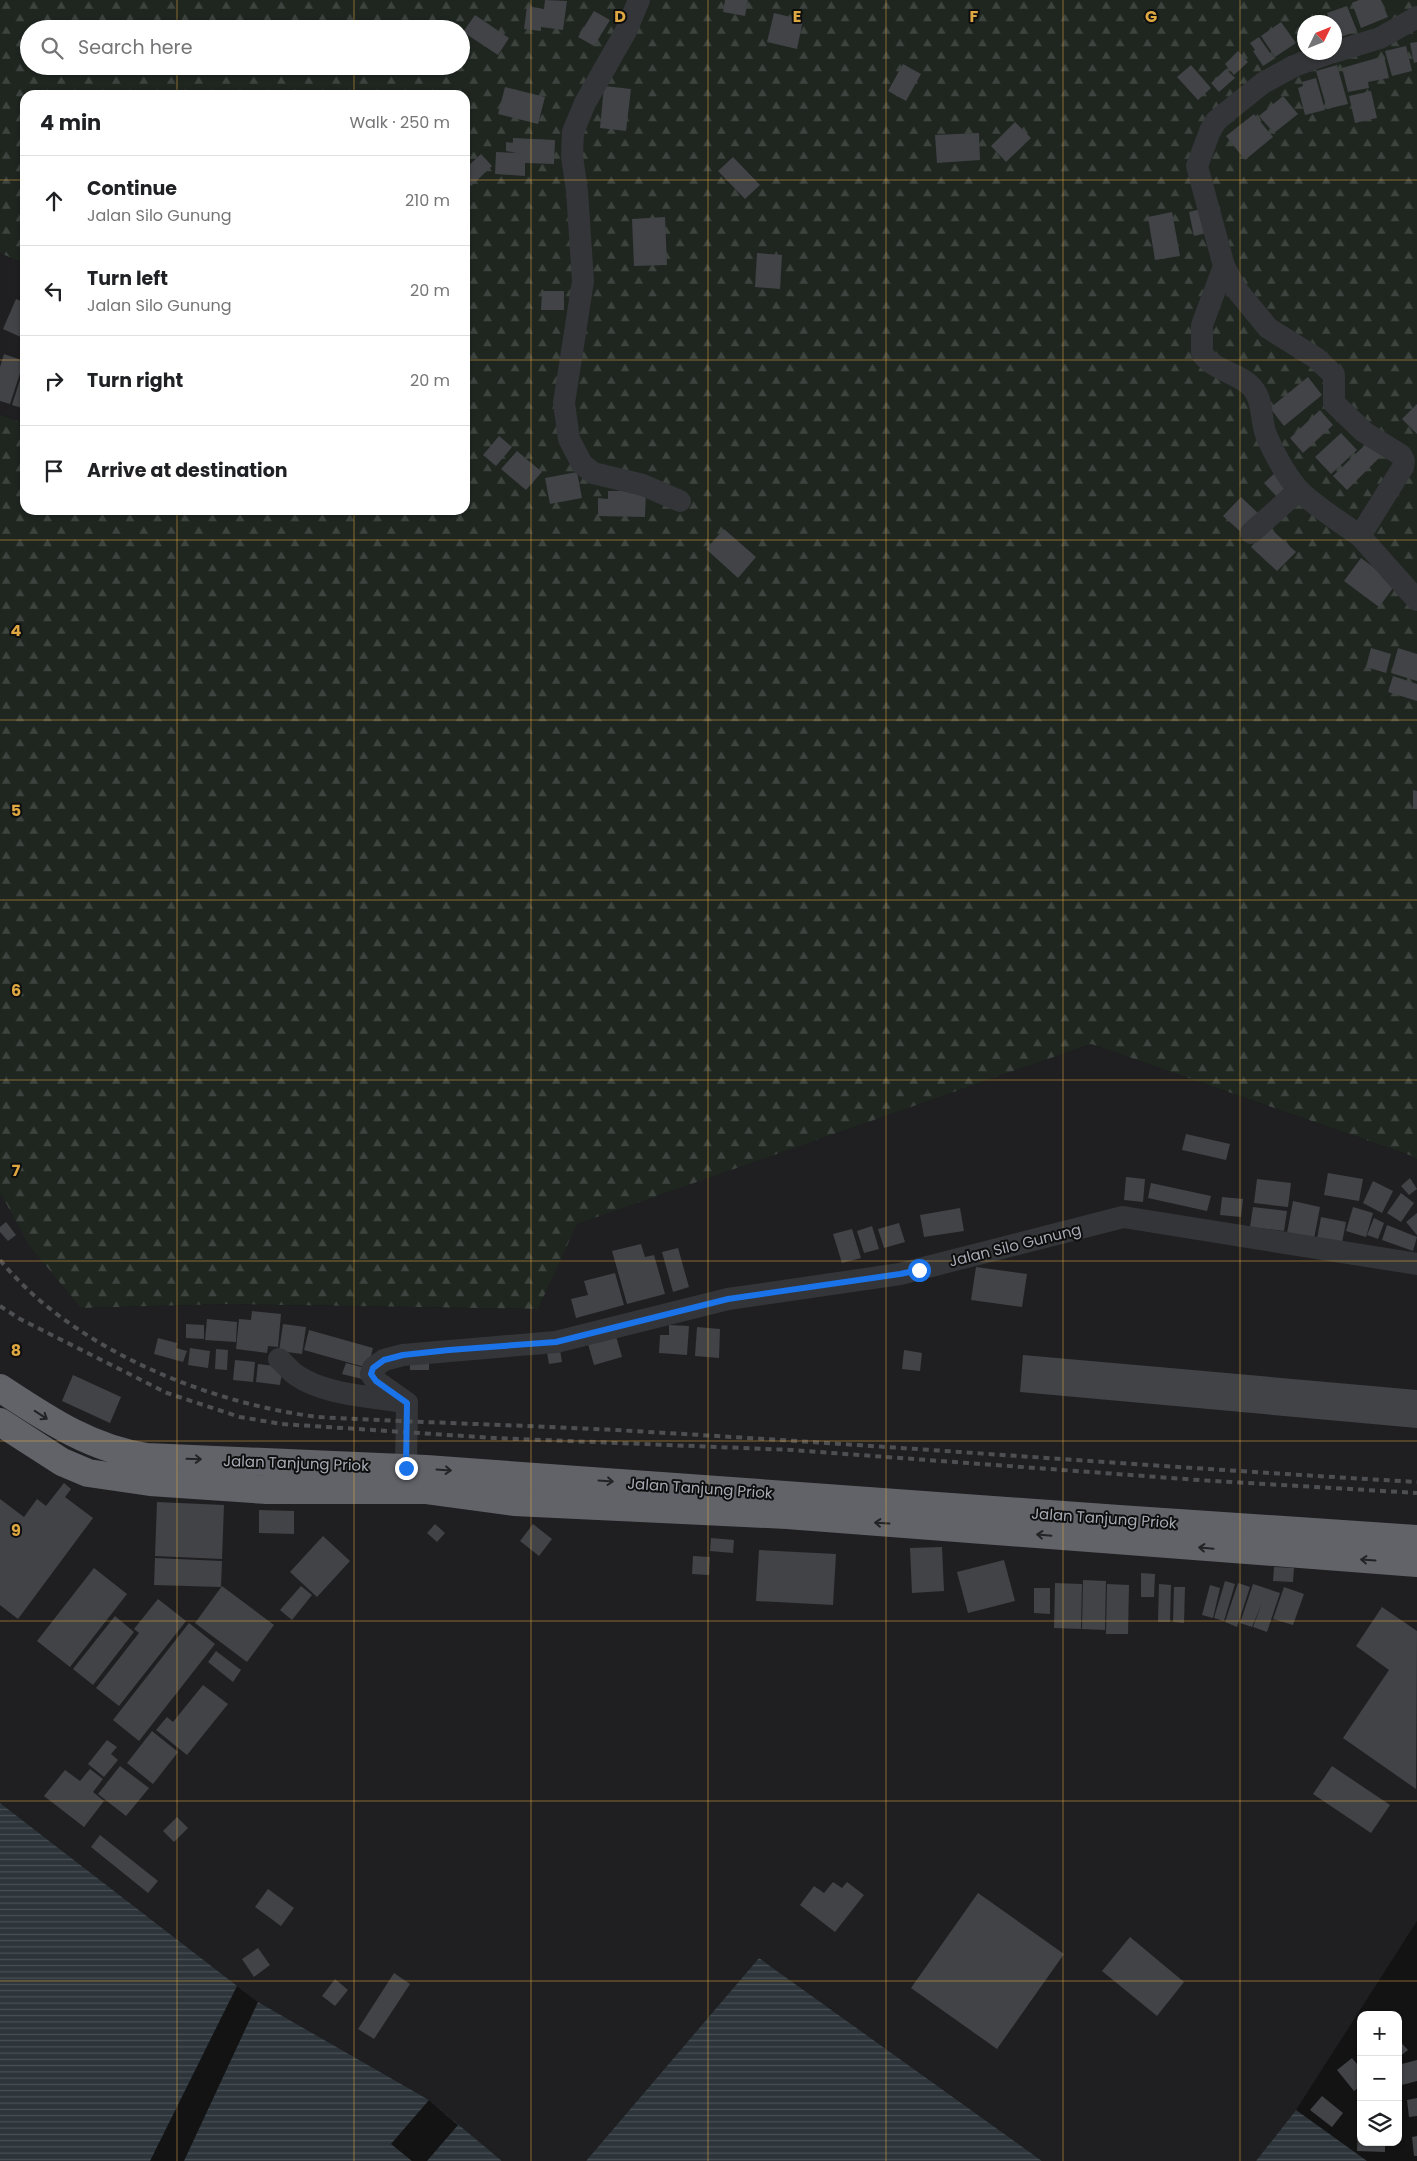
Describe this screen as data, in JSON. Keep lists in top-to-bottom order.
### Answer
{
  "streets": {
    "highway": ["Jalan Tanjung Priok"],
    "street": ["Jalan Silo Gunung"]
  },
  "north": "top right",
  "page": {
    "search": "Search here",
    "heading": ["4 min", "Walk · 250 m"],
    "list": [
      ["Continue", "Jalan Silo Gunung", "210 m"],
      ["Turn left", "Jalan Silo Gunung", "20 m"],
      ["Turn right", "20 m"],
      "Arrive at destination"
    ],
    "map_buttons": ["+", "−"]
  },
  "grid": {
    "columns": [
      "D",
      "E",
      "F",
      "G"
    ],
    "rows": [
      "4",
      "5",
      "6",
      "7",
      "8",
      "9"
    ]
  }
}
